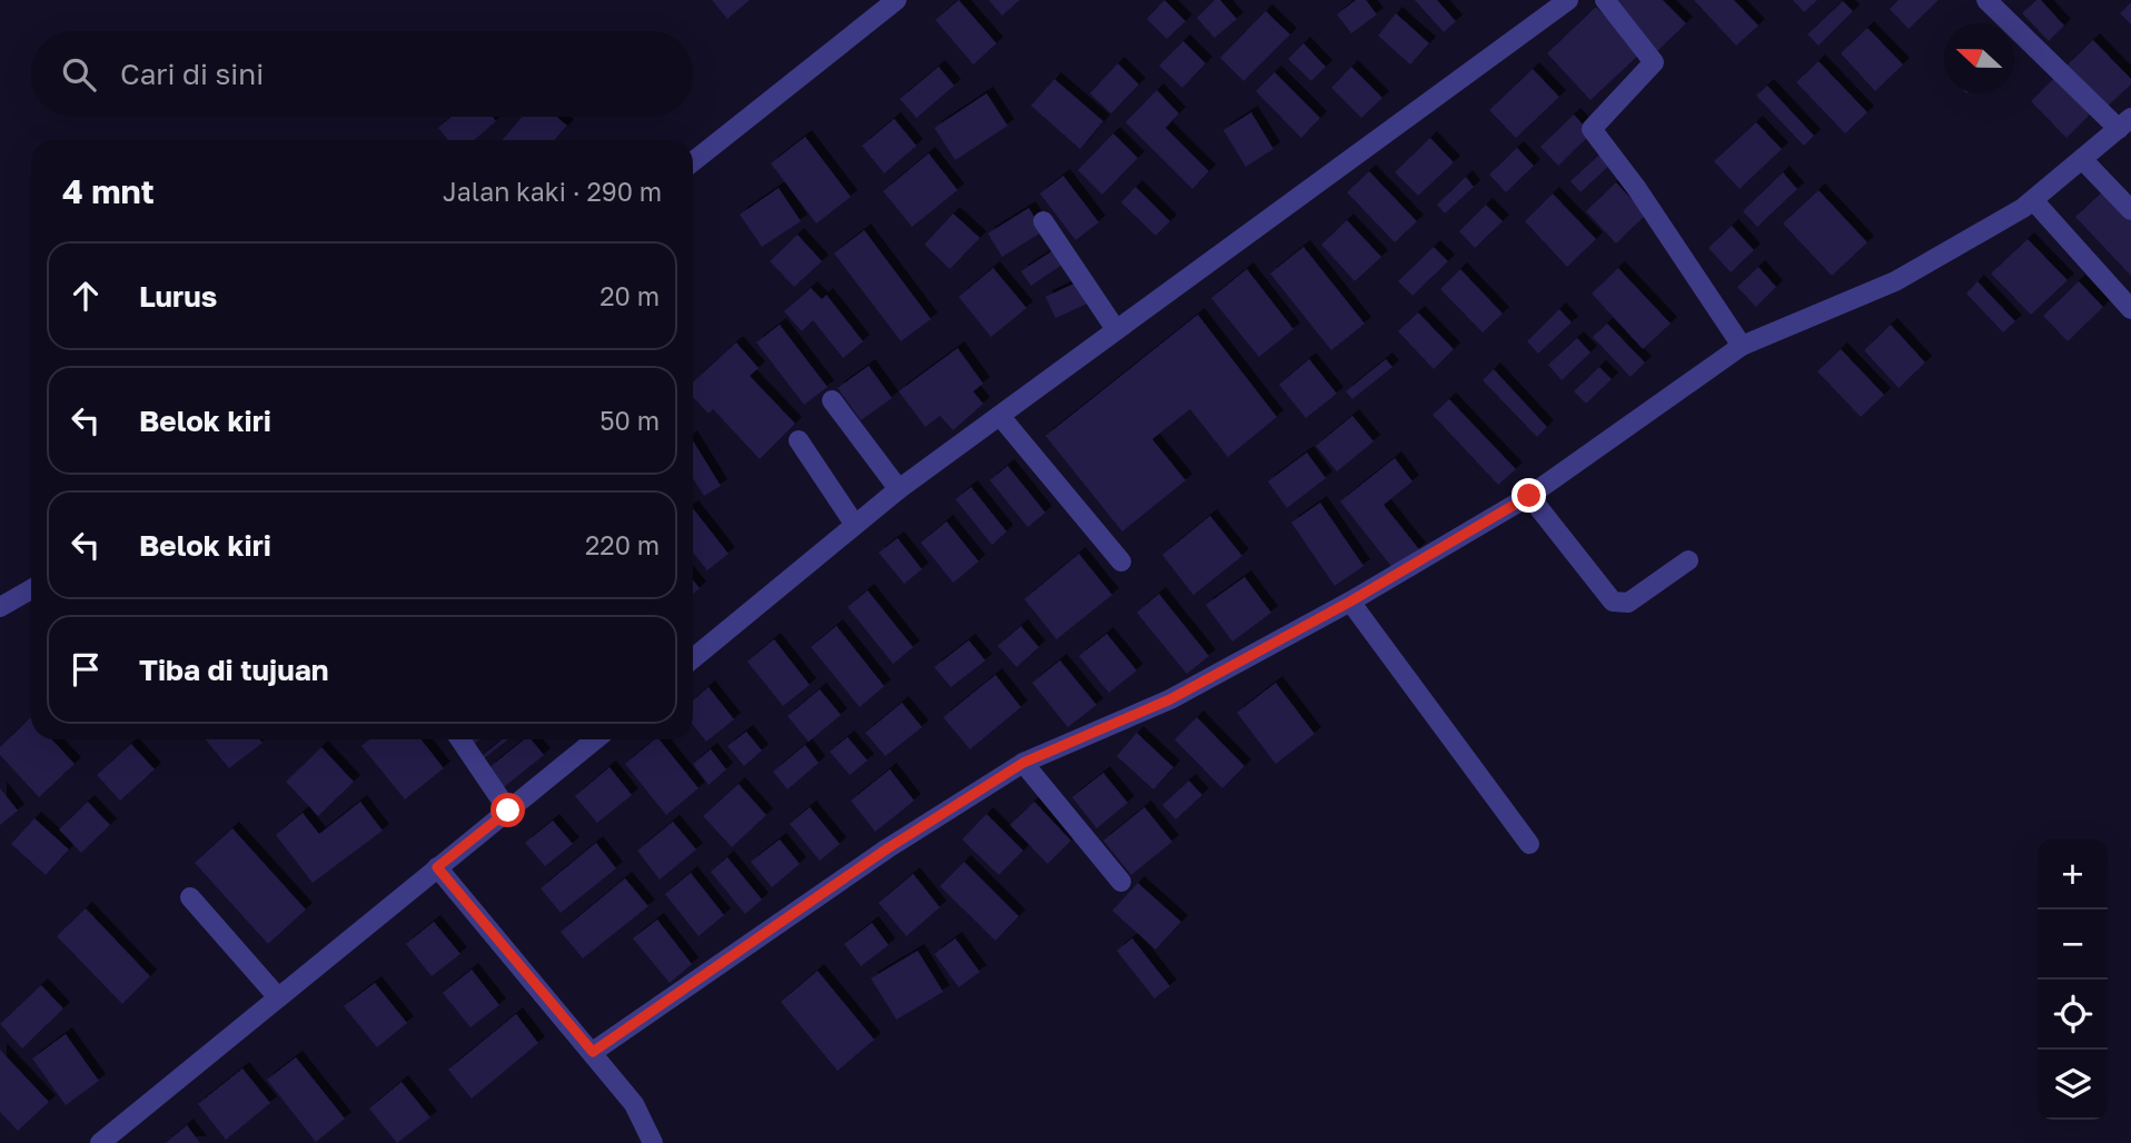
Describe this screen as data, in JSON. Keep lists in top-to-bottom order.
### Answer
{
  "north": "left",
  "page": {
    "search": "Cari di sini",
    "heading": ["4 mnt", "Jalan kaki · 290 m"],
    "list": [
      ["Lurus", "20 m"],
      ["Belok kiri", "50 m"],
      ["Belok kiri", "220 m"],
      "Tiba di tujuan"
    ],
    "map_buttons": ["+", "−"]
  }
}
